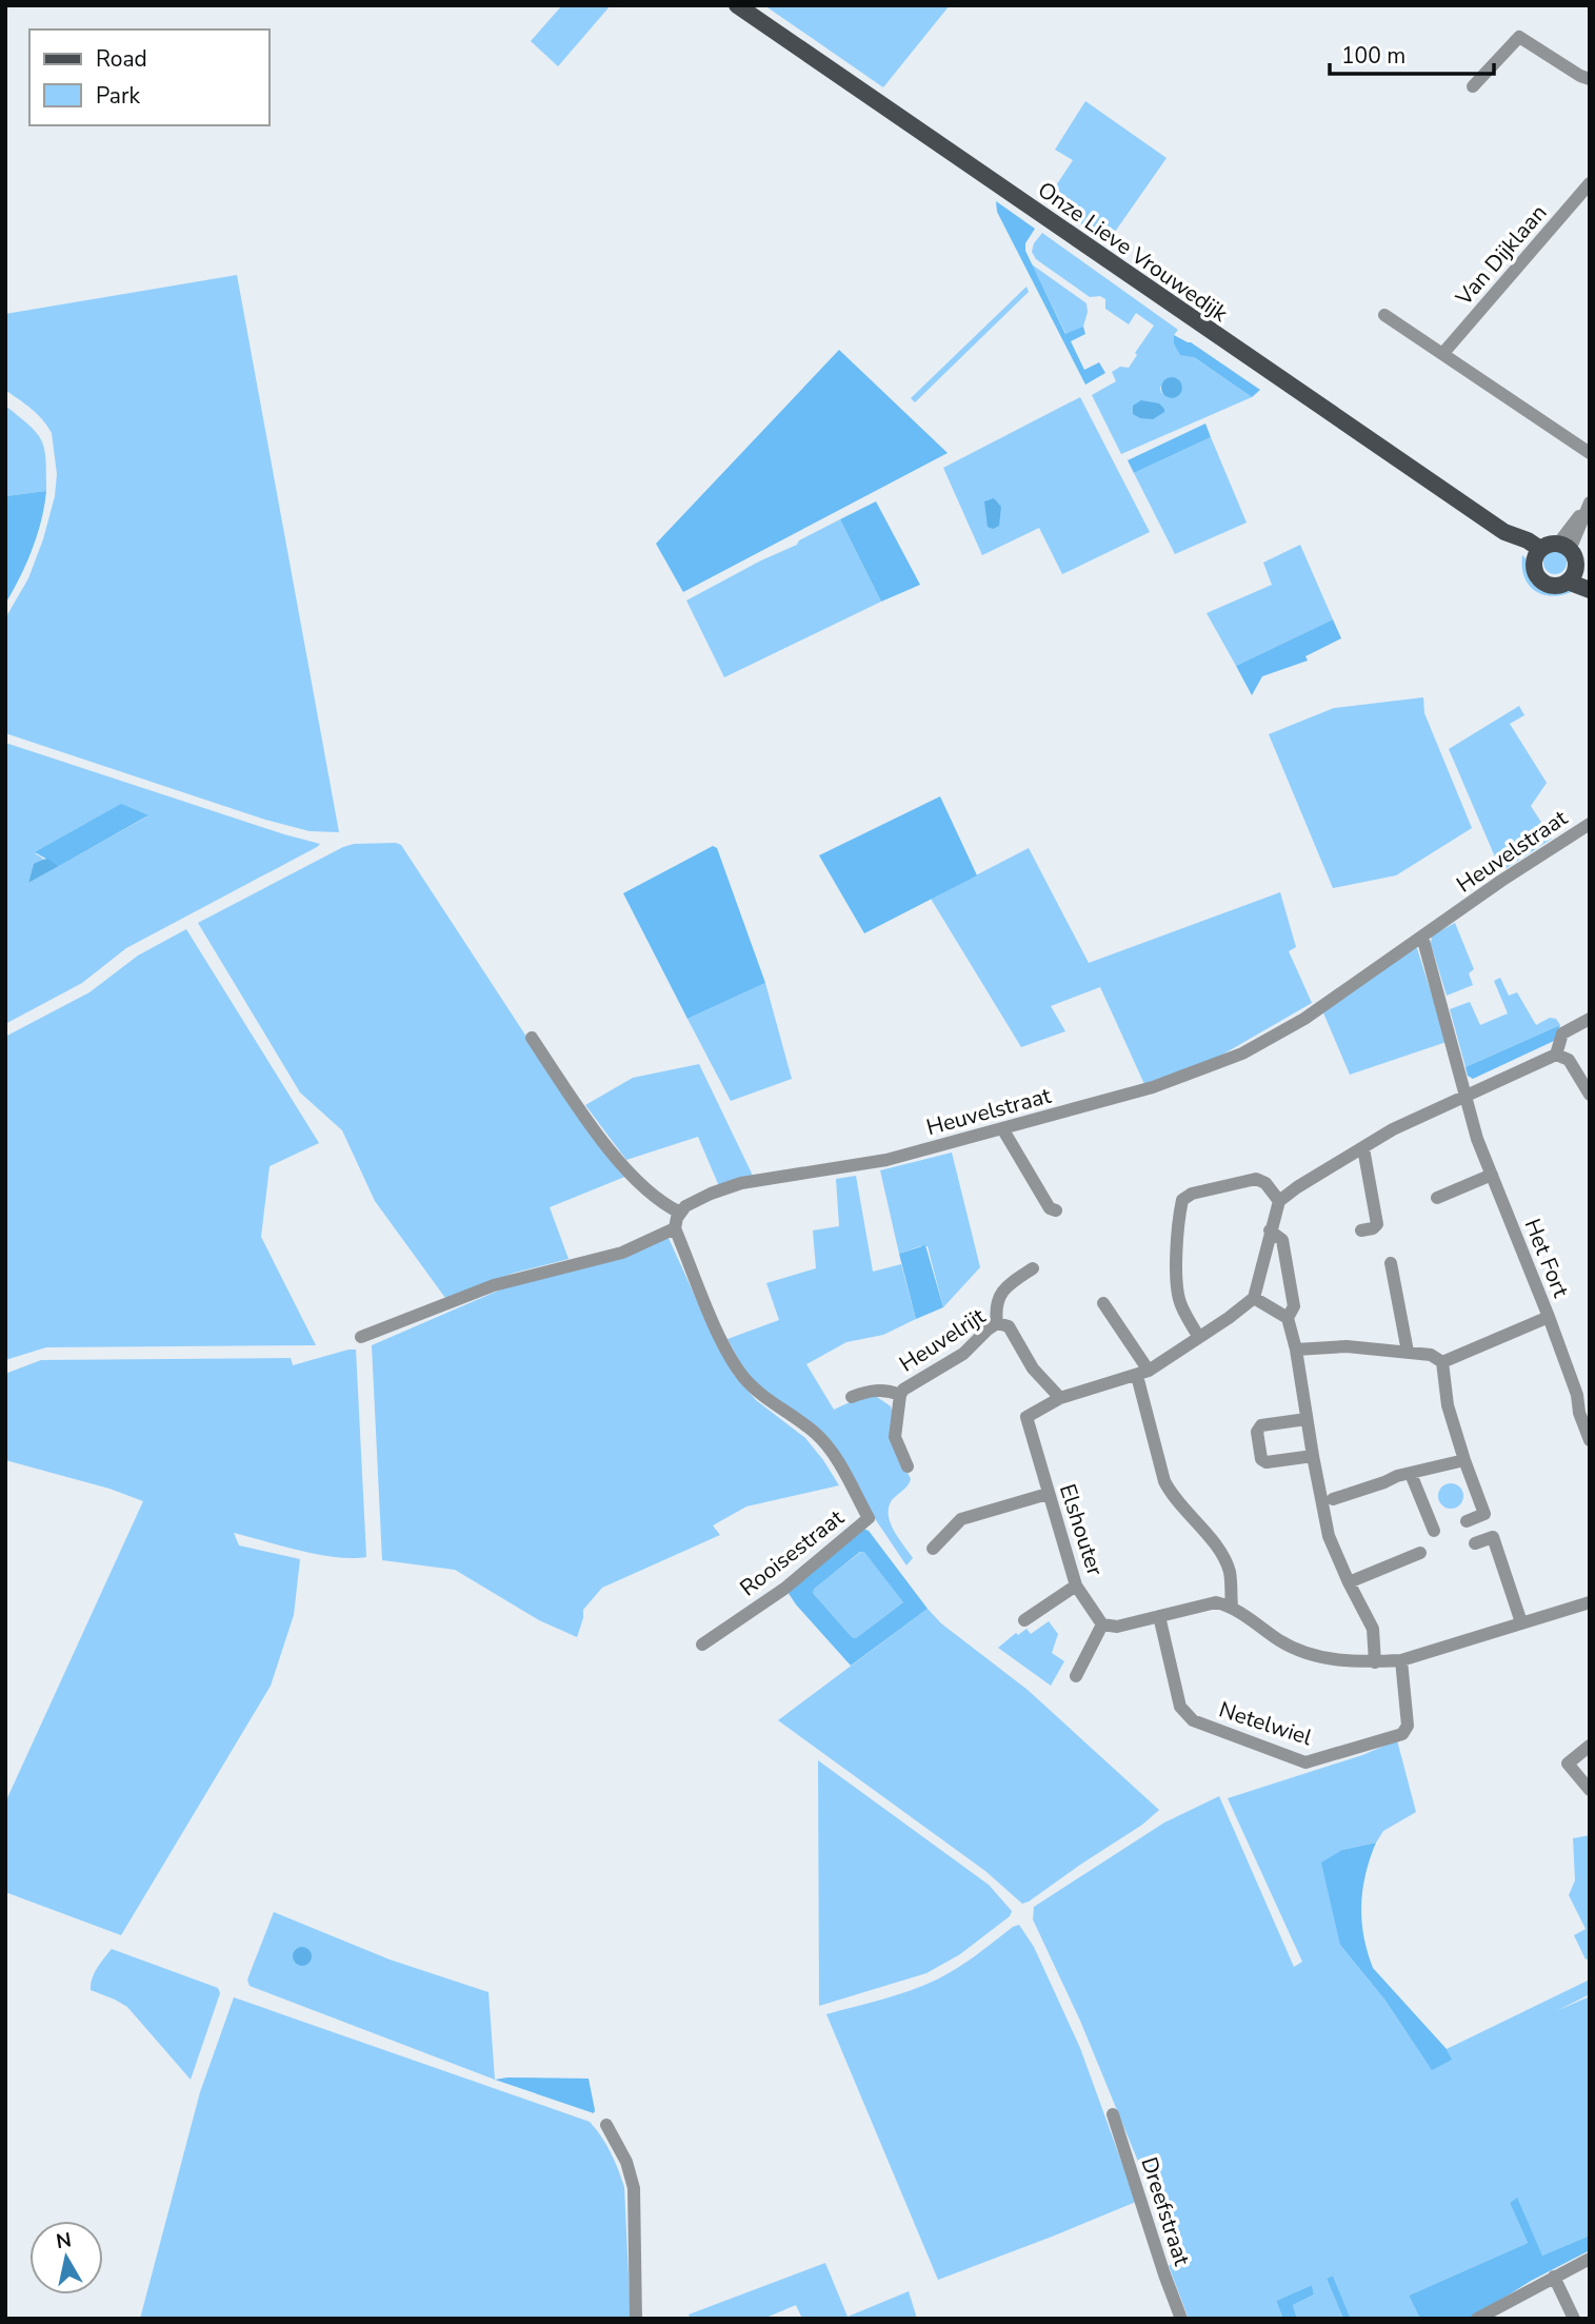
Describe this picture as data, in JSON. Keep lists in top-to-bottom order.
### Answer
{
  "streets": {
    "main road": ["Onze Lieve Vrouwedijk"],
    "street": [
      "Van Dijklaan",
      "Heuvelstraat",
      "Het Fort",
      "Heuvelrijt",
      "Elshouter",
      "Rooisestraat",
      "Netelwiel",
      "Dreefstraat"
    ]
  },
  "crossings": [
    ["Heuvelstraat", "Het Fort"],
    ["Heuvelrijt", "Elshouter"]
  ],
  "legend": ["Road", "Park"],
  "scale_bar": "100 m",
  "north": "top"
}
